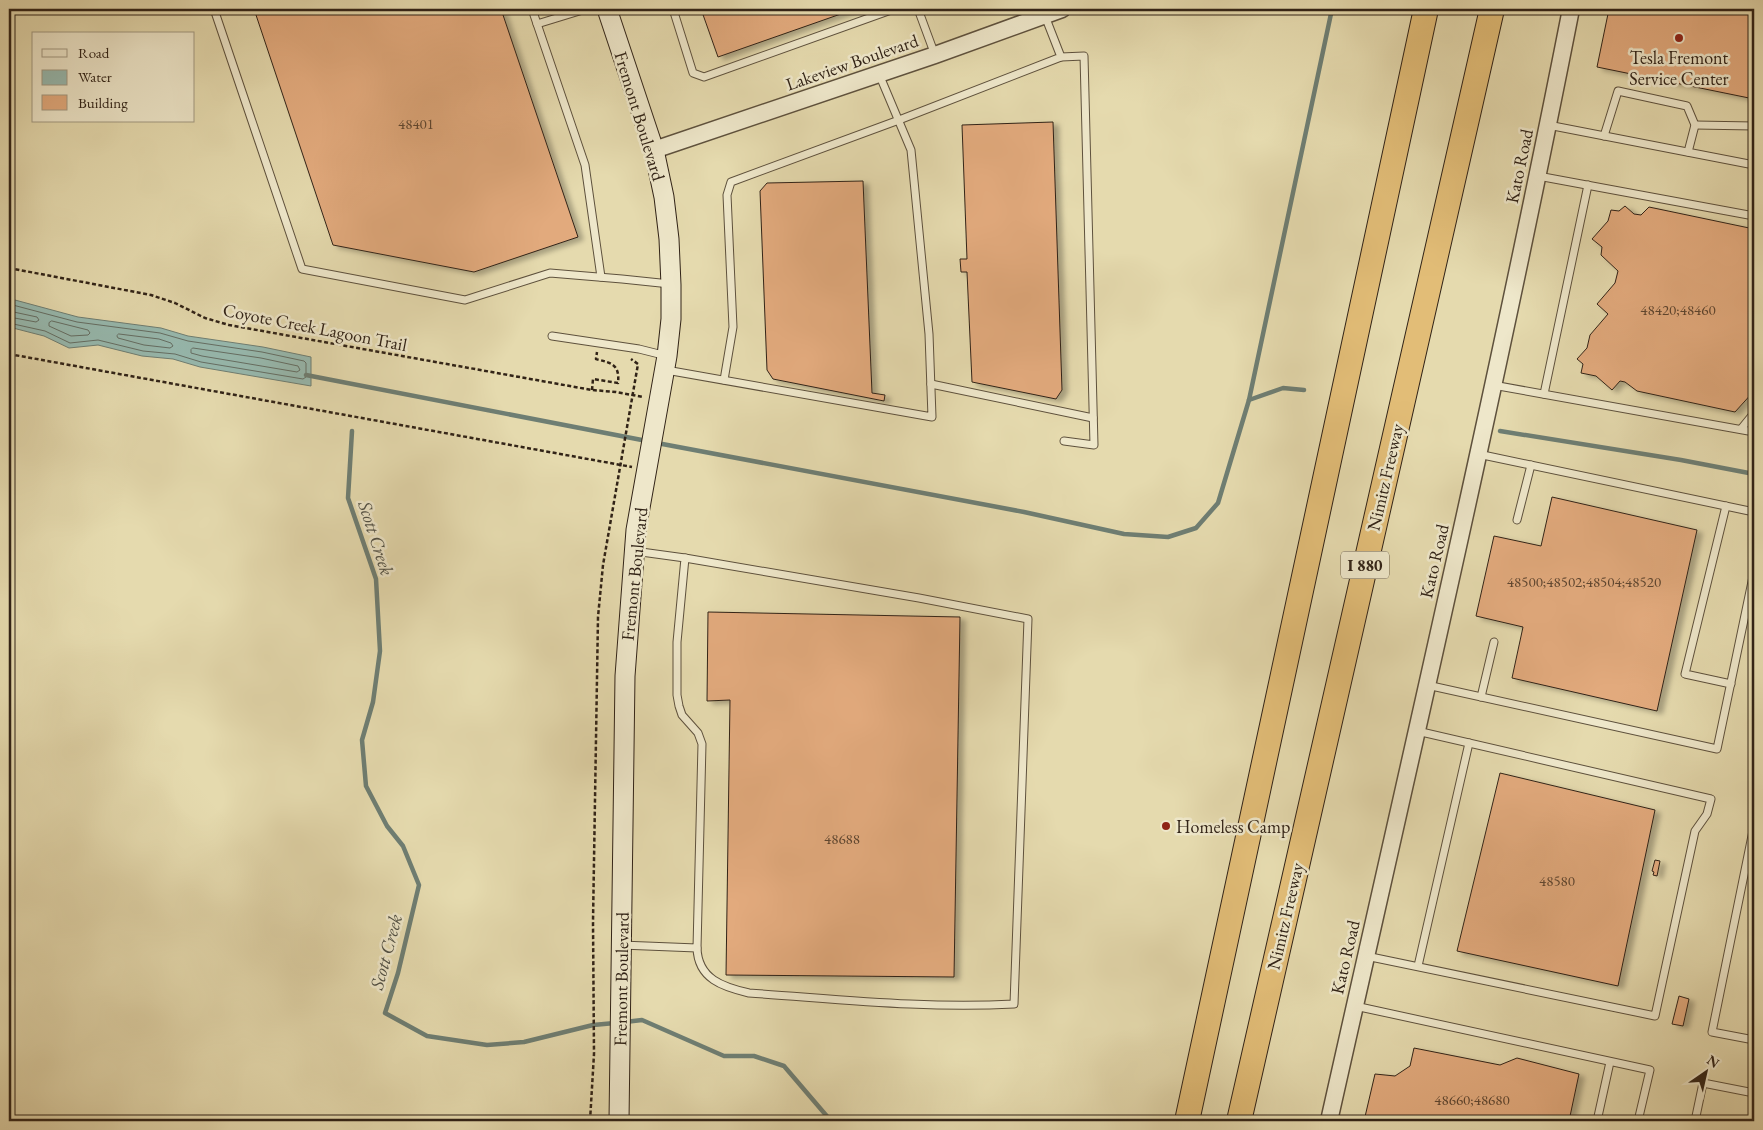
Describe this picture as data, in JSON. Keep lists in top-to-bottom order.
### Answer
{
  "streets": {
    "highway": ["Nimitz Freeway", "I 880"],
    "main road": ["Fremont Boulevard"],
    "street": ["Lakeview Boulevard", "Kato Road"],
    "path": ["Coyote Creek Lagoon Trail"]
  },
  "crossings": [
    ["Lakeview Boulevard", "Fremont Boulevard"],
    ["Fremont Boulevard", "Coyote Creek Lagoon Trail"]
  ],
  "water": ["Scott Creek"],
  "places": ["Tesla Fremont Service Center", "Homeless Camp"],
  "house_numbers": [
    "48401",
    "48420;48460",
    "48500;48502;48504;48520",
    "48688",
    "48580",
    "48660;48680"
  ],
  "legend": ["Road", "Water", "Building"],
  "north": "top right"
}
